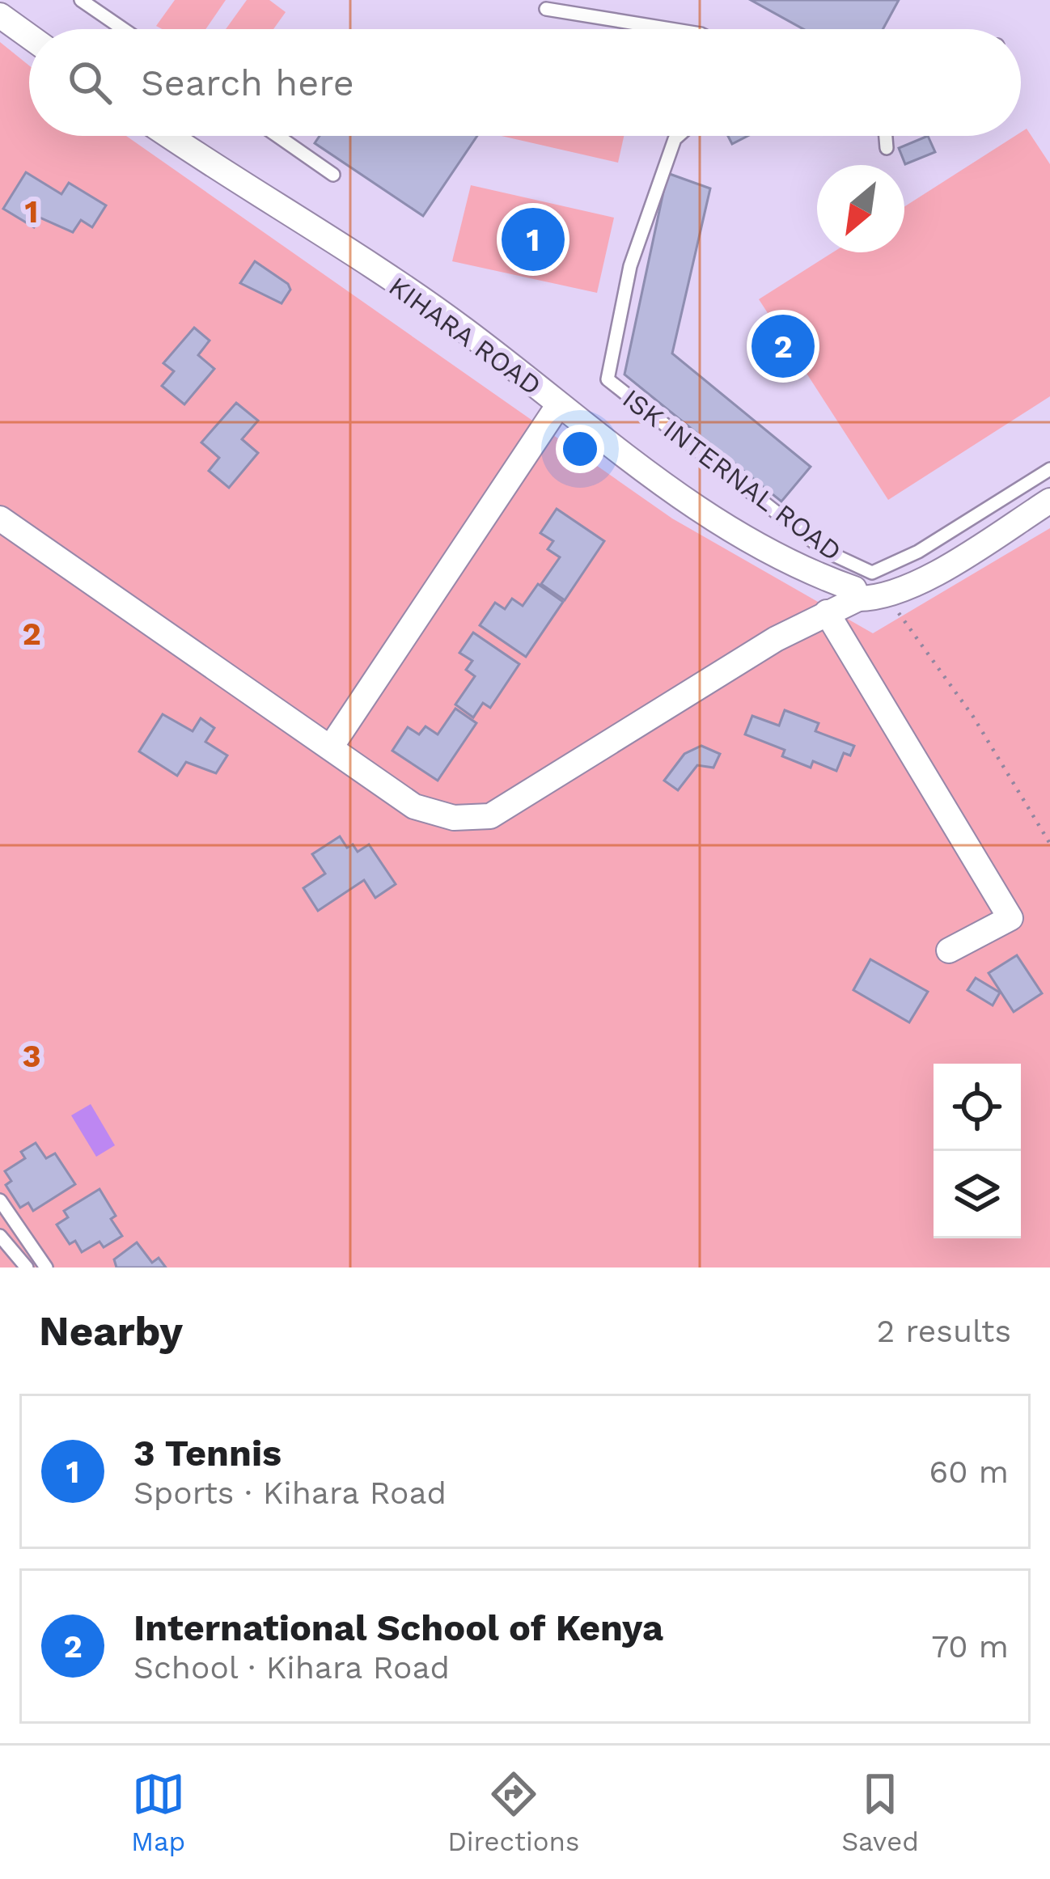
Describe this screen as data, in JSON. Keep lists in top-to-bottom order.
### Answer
{
  "streets": {
    "street": ["KIHARA ROAD"],
    "lane": ["ISK INTERNAL ROAD"]
  },
  "crossings": [
    ["KIHARA ROAD", "ISK INTERNAL ROAD"]
  ],
  "north": "bottom left",
  "page": {
    "search": "Search here",
    "pins": ["1", "2"],
    "heading": ["Nearby", "2 results"],
    "list": [
      {
        "mark": "1",
        "name": "3 Tennis",
        "note": "Sports · Kihara Road",
        "value": "60 m"
      },
      {
        "mark": "2",
        "name": "International School of Kenya",
        "note": "School · Kihara Road",
        "value": "70 m"
      }
    ],
    "nav": ["Map", "Directions", "Saved"]
  },
  "grid": {
    "rows": ["1", "2", "3"]
  }
}
